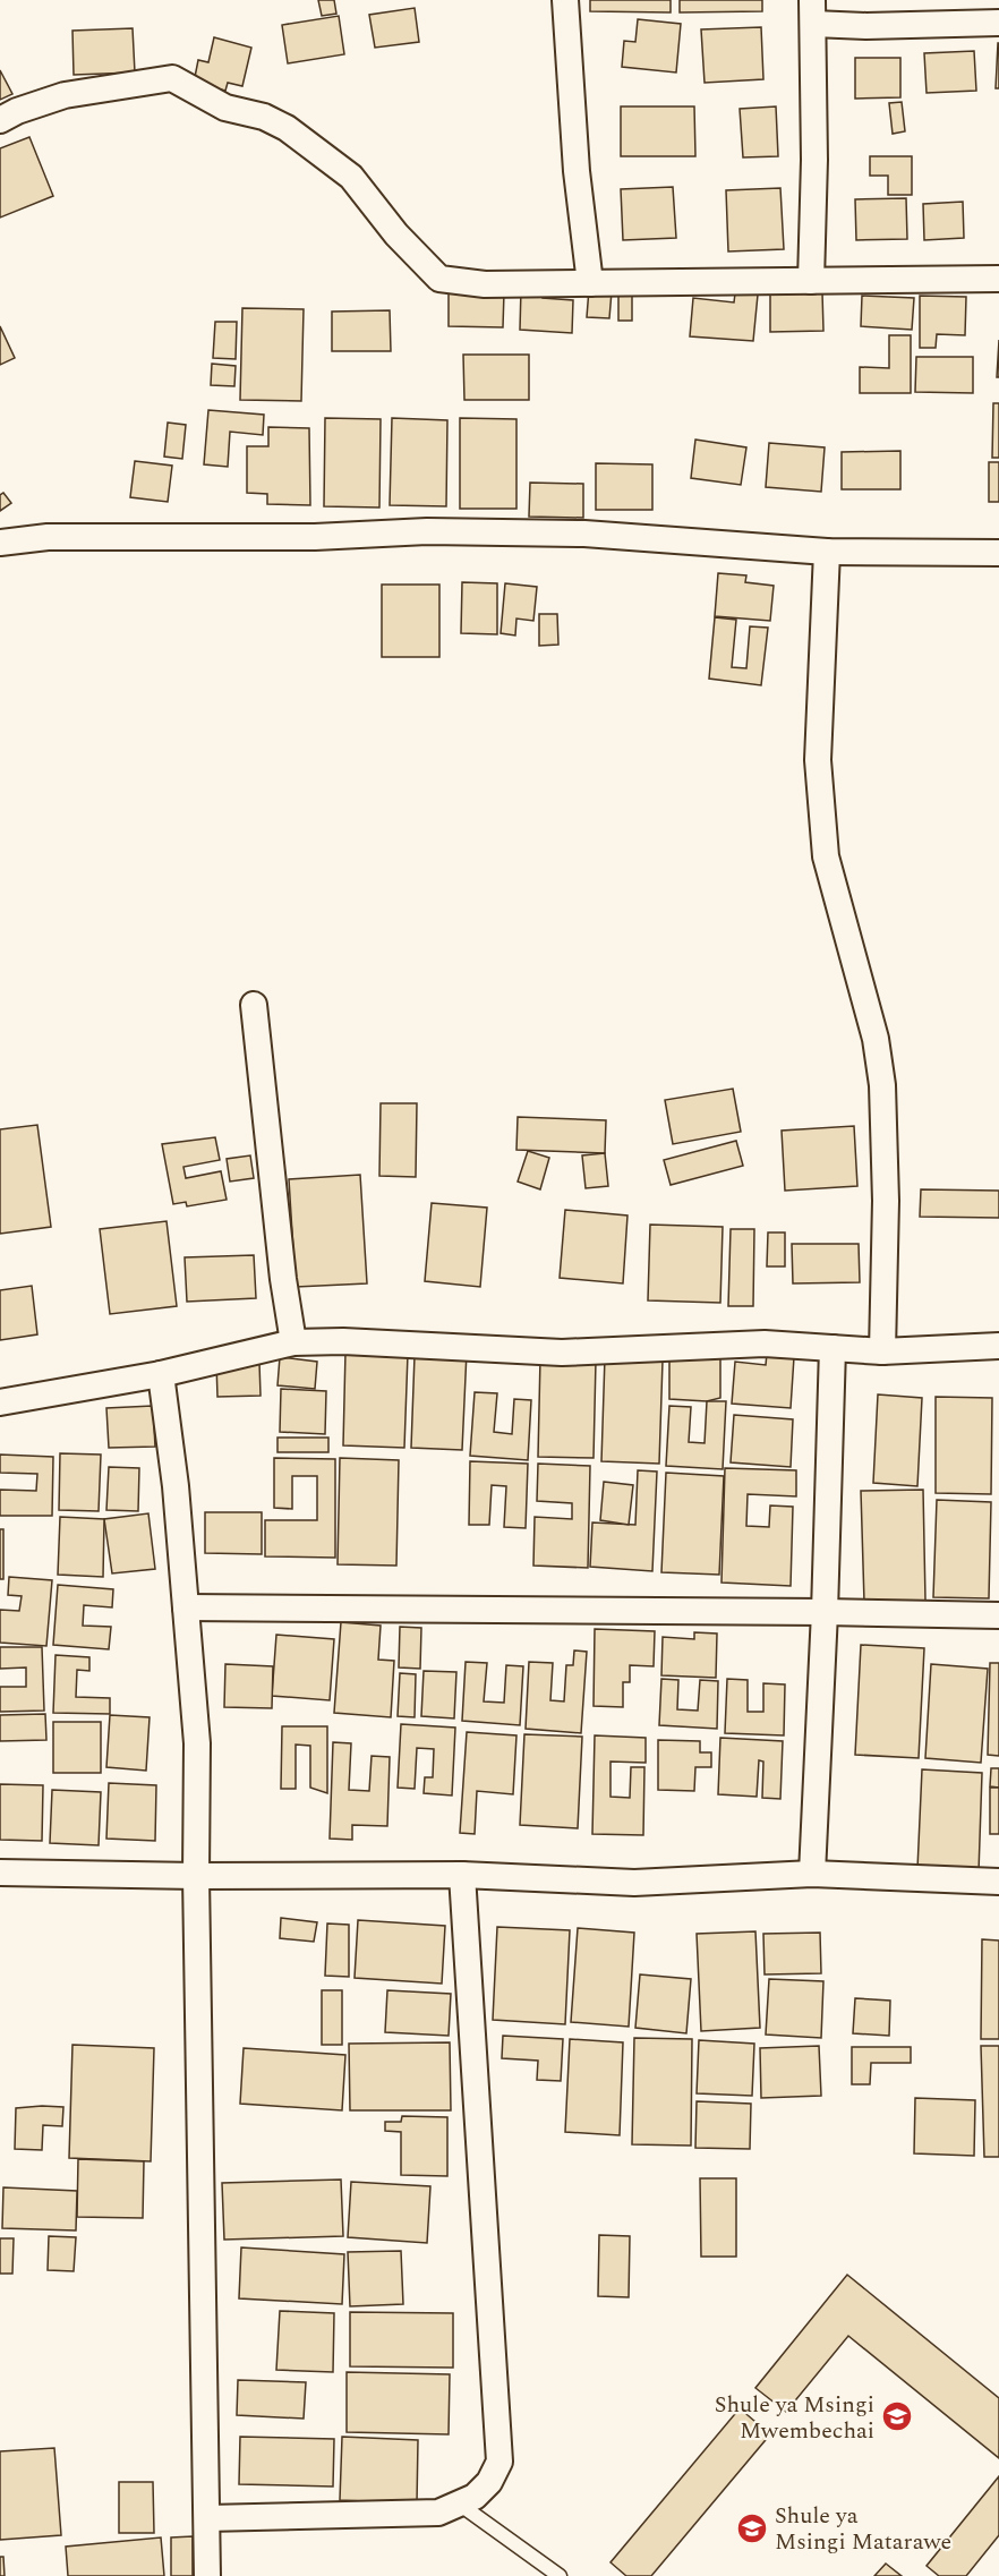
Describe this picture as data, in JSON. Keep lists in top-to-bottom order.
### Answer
{
  "places": {
    "school or university": ["Shule ya Msingi Mwembechai", "Shule ya Msingi Matarawe"]
  }
}
